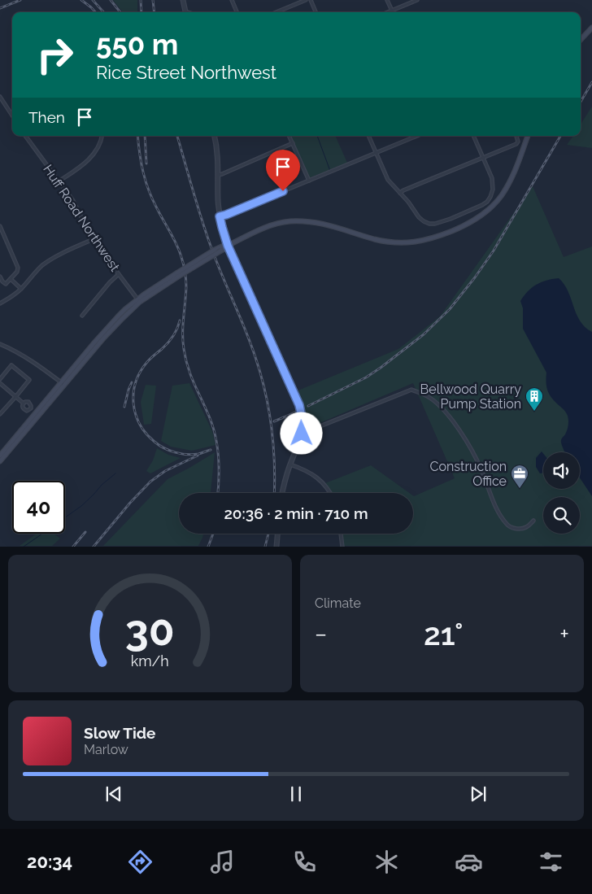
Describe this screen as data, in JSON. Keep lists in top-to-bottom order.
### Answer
{
  "streets": {
    "street": ["Huff Road Northwest"]
  },
  "places": {
    "building": ["Bellwood Quarry Pump Station"],
    "office": ["Construction Office"]
  },
  "page": {
    "turn": ["550 m", "Rice Street Northwest"],
    "then": "Then",
    "limit": "40",
    "trip": "20:36 · 2 min · 710 m",
    "tile": "Climate",
    "heat": ["−", "21°", "+"],
    "song": ["Slow Tide", "Marlow"],
    "tabs": "20:34",
    "gauge": ["30", "km/h"]
  }
}
